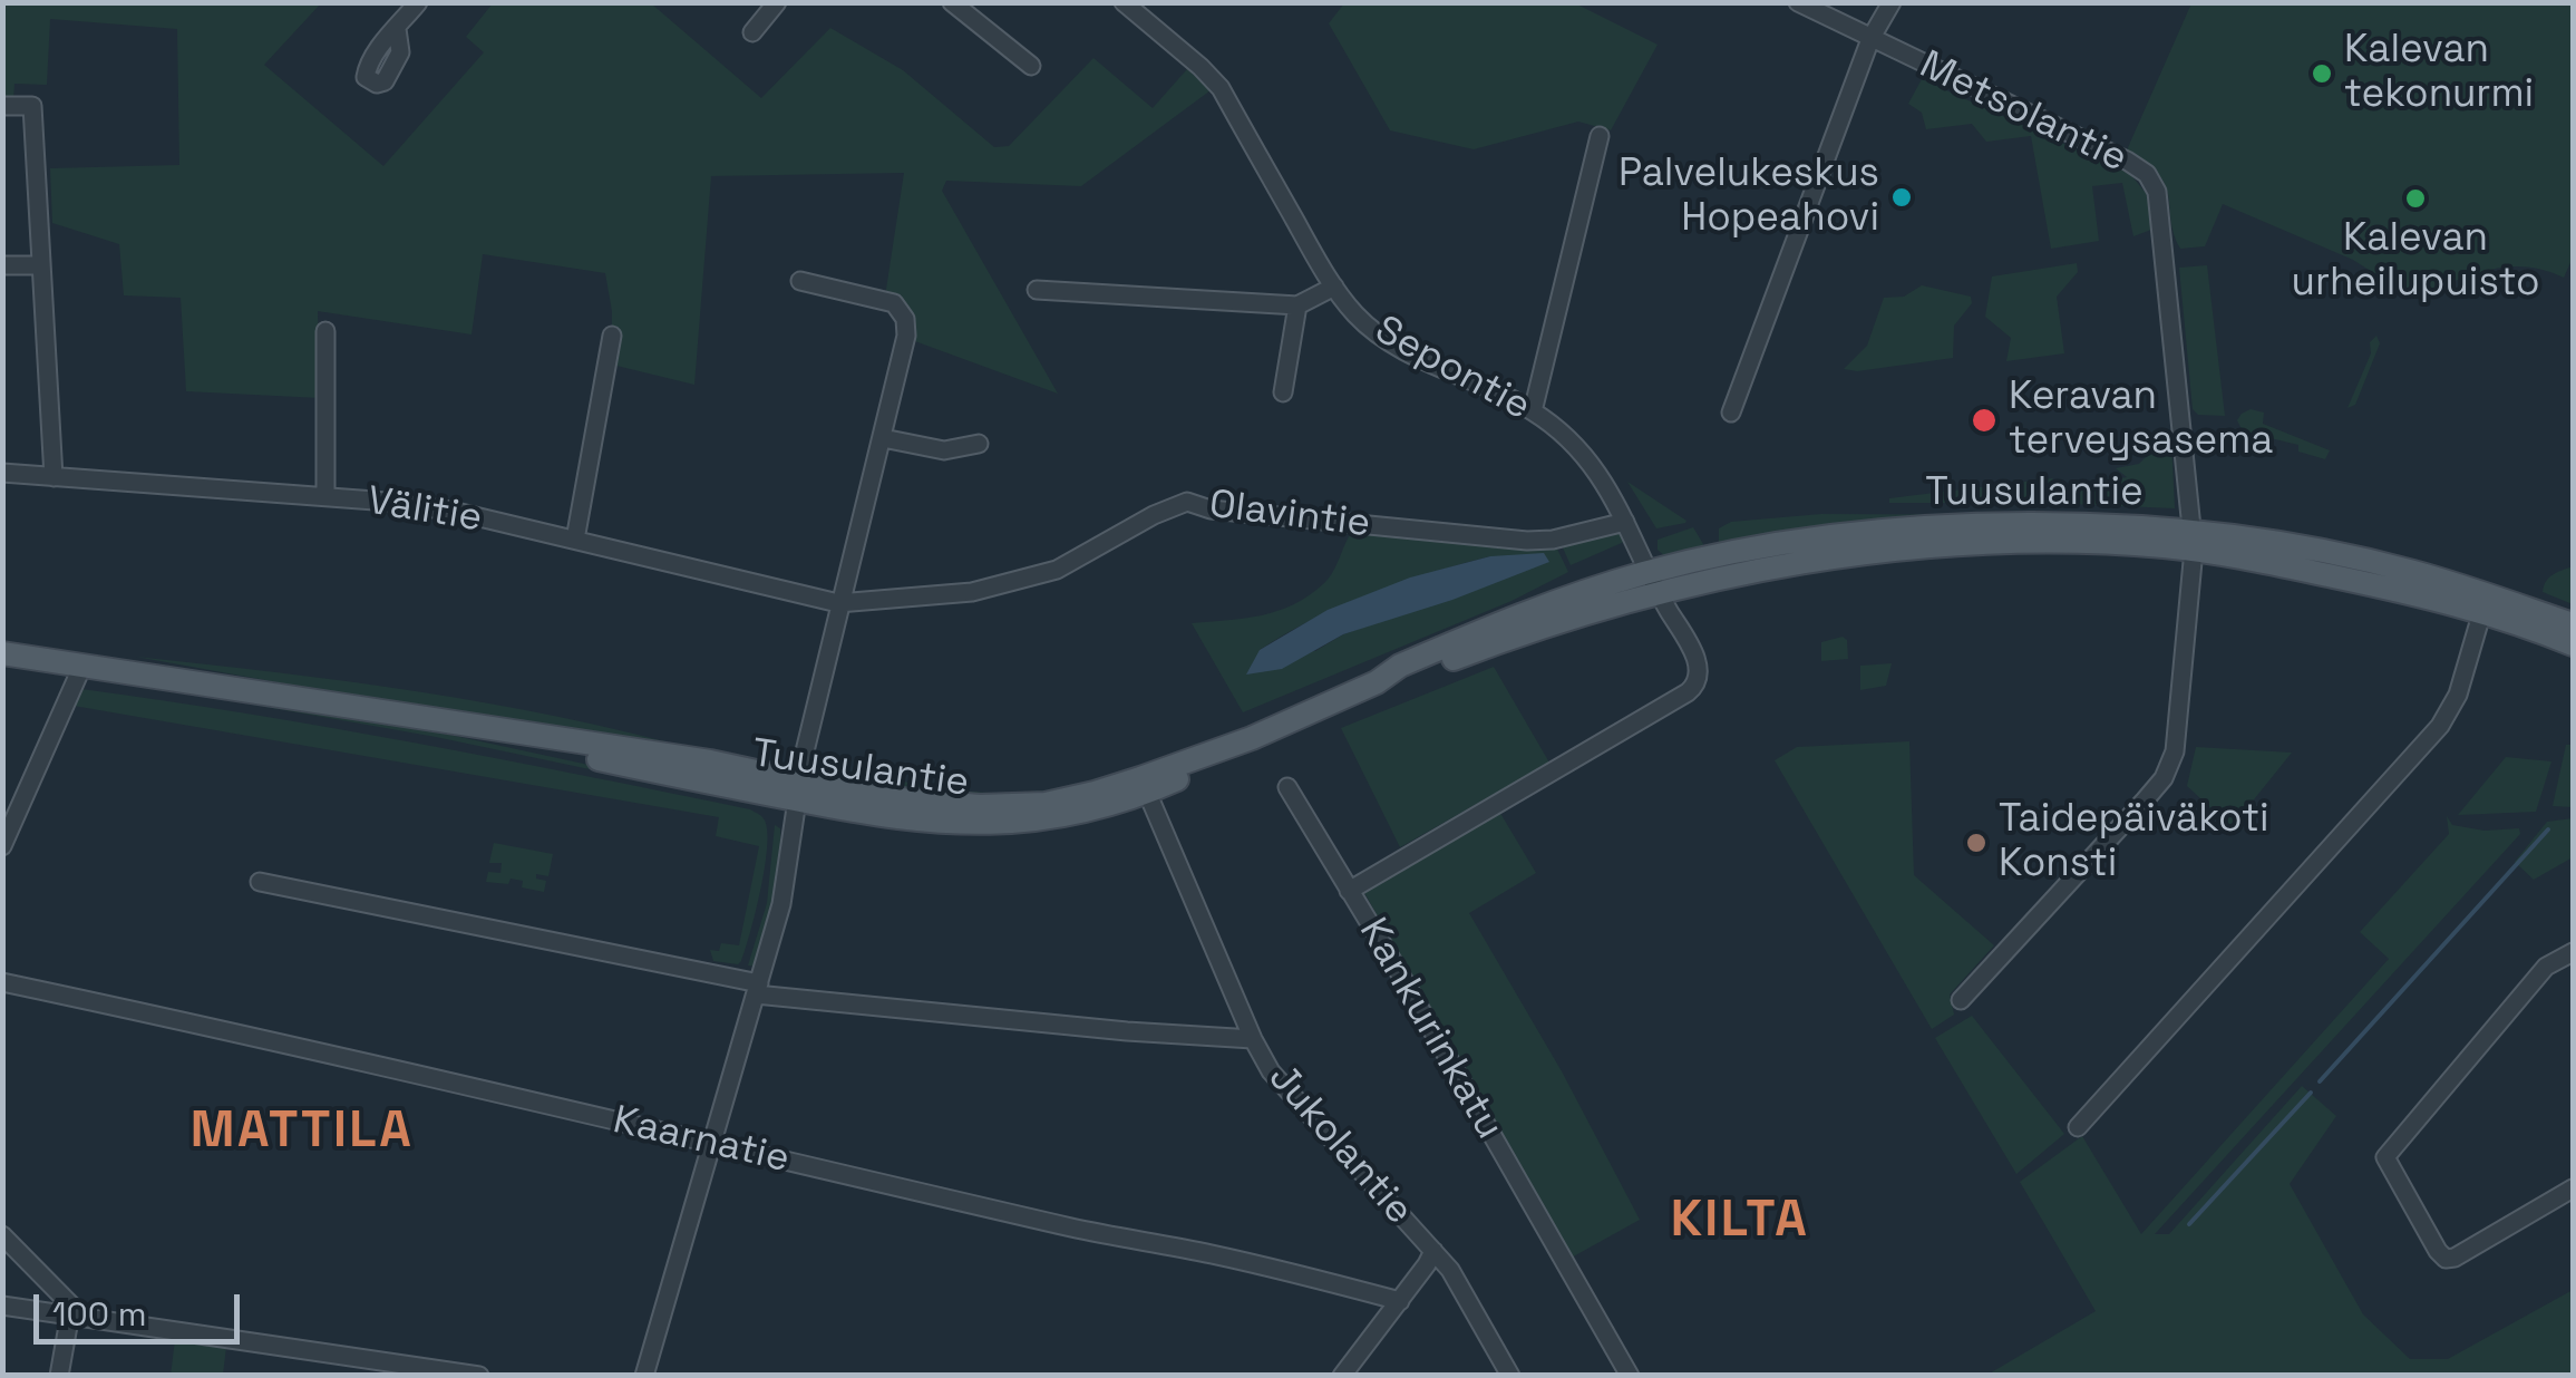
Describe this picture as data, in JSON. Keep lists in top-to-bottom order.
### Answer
{
  "streets": {
    "main road": ["Tuusulantie"],
    "street": [
      "Metsolantie",
      "Sepontie",
      "Välitie",
      "Olavintie",
      "Kankurinkatu",
      "Kaarnatie",
      "Jukolantie"
    ]
  },
  "crossings": [
    ["Metsolantie", "Tuusulantie"],
    ["Sepontie", "Tuusulantie"],
    ["Sepontie", "Olavintie"],
    ["Sepontie", "Kankurinkatu"],
    ["Tuusulantie", "Kankurinkatu"],
    ["Tuusulantie", "Jukolantie"],
    ["Välitie", "Olavintie"]
  ],
  "districts": ["MATTILA", "KILTA"],
  "places": [
    "Kalevan tekonurmi",
    "Palvelukeskus Hopeahovi",
    "Kalevan urheilupuisto",
    "Keravan terveysasema",
    "Taidepäiväkoti Konsti"
  ],
  "scale_bar": "100 m"
}
